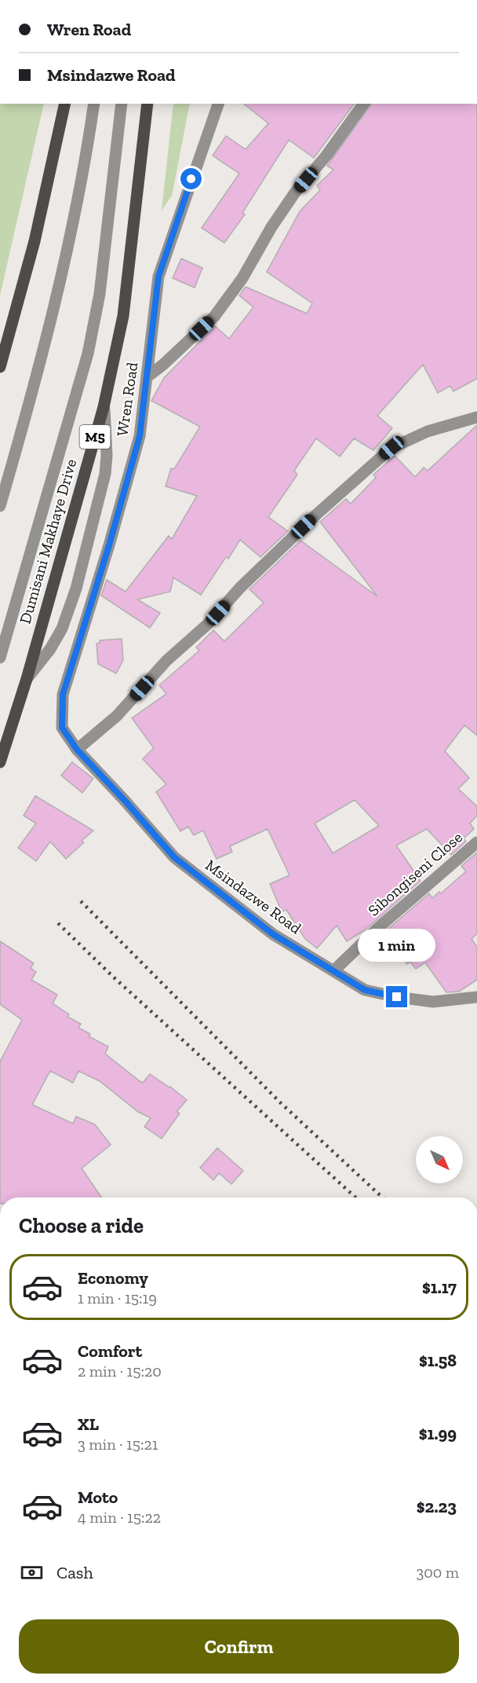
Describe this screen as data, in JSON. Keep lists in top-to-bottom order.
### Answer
{
  "streets": {
    "main road": ["M5", "Dumisani Makhaye Drive"],
    "street": ["Wren Road", "Sibongiseni Close", "Msindazwe Road"]
  },
  "crossings": [
    ["Wren Road", "Msindazwe Road"],
    ["Sibongiseni Close", "Msindazwe Road"]
  ],
  "north": "bottom right",
  "page": {
    "banner": ["Wren Road", "Msindazwe Road"],
    "bubble": "1 min",
    "heading": "Choose a ride",
    "list": [
      {
        "name": "Economy",
        "note": "1 min · 15:19",
        "value": "$1.17"
      },
      {
        "name": "Comfort",
        "note": "2 min · 15:20",
        "value": "$1.58"
      },
      {
        "name": "XL",
        "note": "3 min · 15:21",
        "value": "$1.99"
      },
      {
        "name": "Moto",
        "note": "4 min · 15:22",
        "value": "$2.23"
      }
    ],
    "pay": ["Cash", "300 m"],
    "buttons": "Confirm"
  }
}
